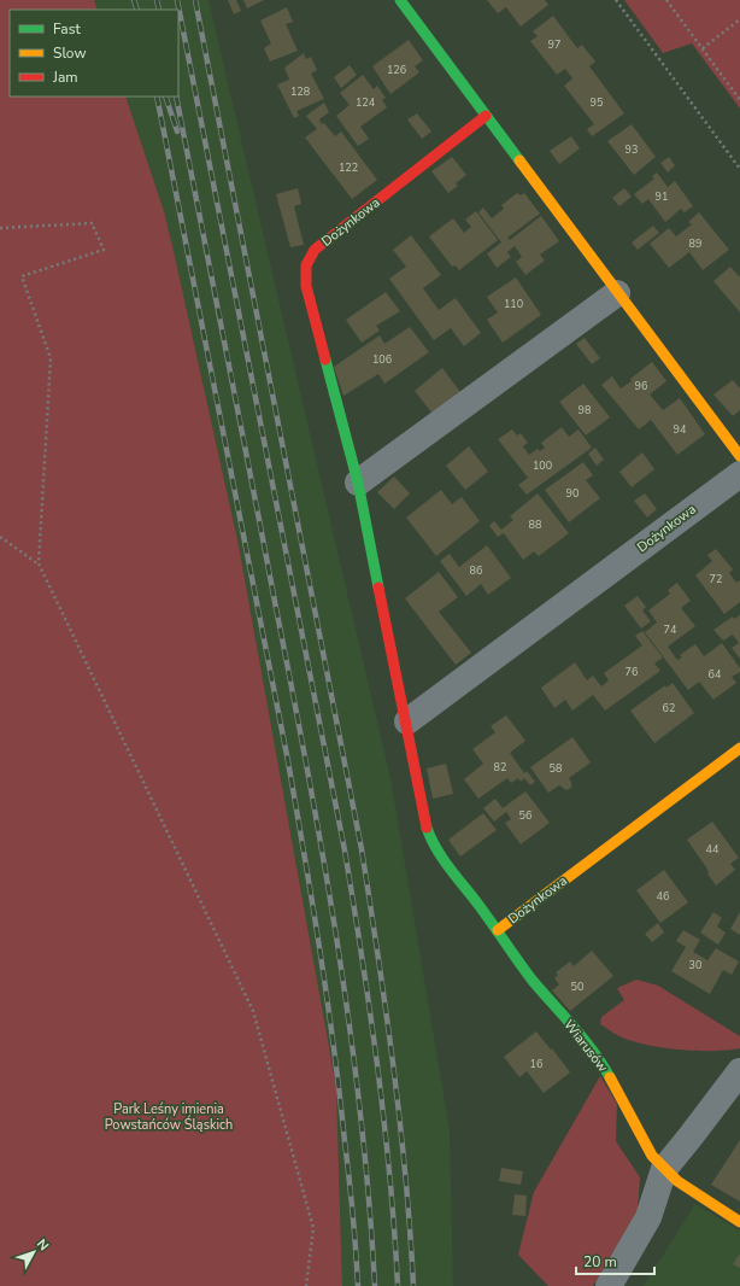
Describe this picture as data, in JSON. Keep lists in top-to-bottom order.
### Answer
{
  "streets": {
    "street": ["Dożynkowa", "Wiarusów"]
  },
  "crossings": [
    ["Dożynkowa", "Wiarusów"]
  ],
  "parks": ["Park Leśny imienia Powstańców Śląskich"],
  "house_numbers": [
    "97",
    "126",
    "128",
    "124",
    "95",
    "93",
    "122",
    "91",
    "89",
    "110",
    "106",
    "96",
    "98",
    "94",
    "100",
    "90",
    "88",
    "86",
    "72",
    "74",
    "76",
    "64",
    "62",
    "82",
    "58",
    "56",
    "44",
    "46",
    "30",
    "50",
    "16"
  ],
  "legend": ["Fast", "Slow", "Jam"],
  "scale_bar": "20 m",
  "north": "top right"
}
